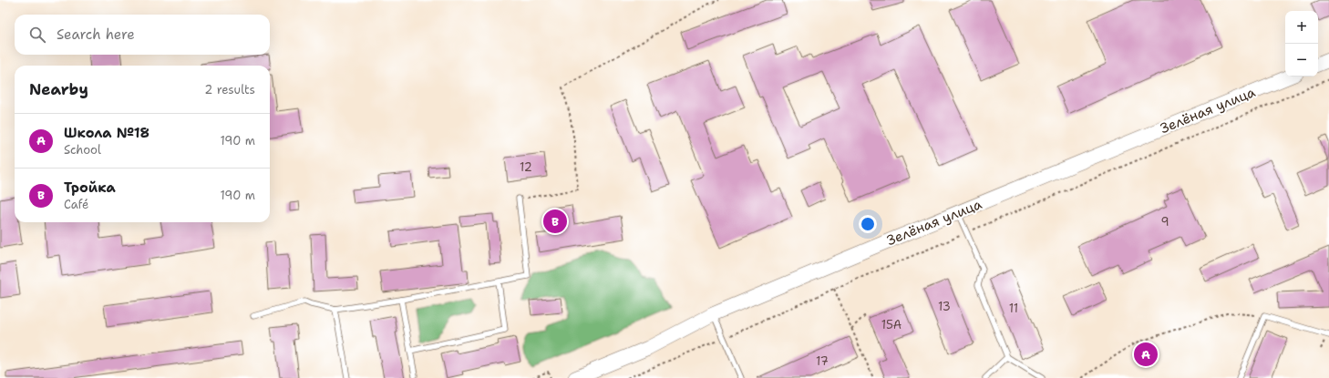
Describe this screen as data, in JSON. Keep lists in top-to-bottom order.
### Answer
{
  "streets": {
    "main road": ["Зелёная улица"]
  },
  "house_numbers": [
    "12",
    "9",
    "13",
    "11",
    "15А",
    "17"
  ],
  "page": {
    "map_buttons": ["+", "−"],
    "search": "Search here",
    "heading": ["Nearby", "2 results"],
    "list": [
      {
        "mark": "A",
        "name": "Школа №18",
        "note": "School",
        "value": "190 m"
      },
      {
        "mark": "B",
        "name": "Тройка",
        "note": "Café",
        "value": "190 m"
      }
    ],
    "pins": ["B", "A"]
  }
}
